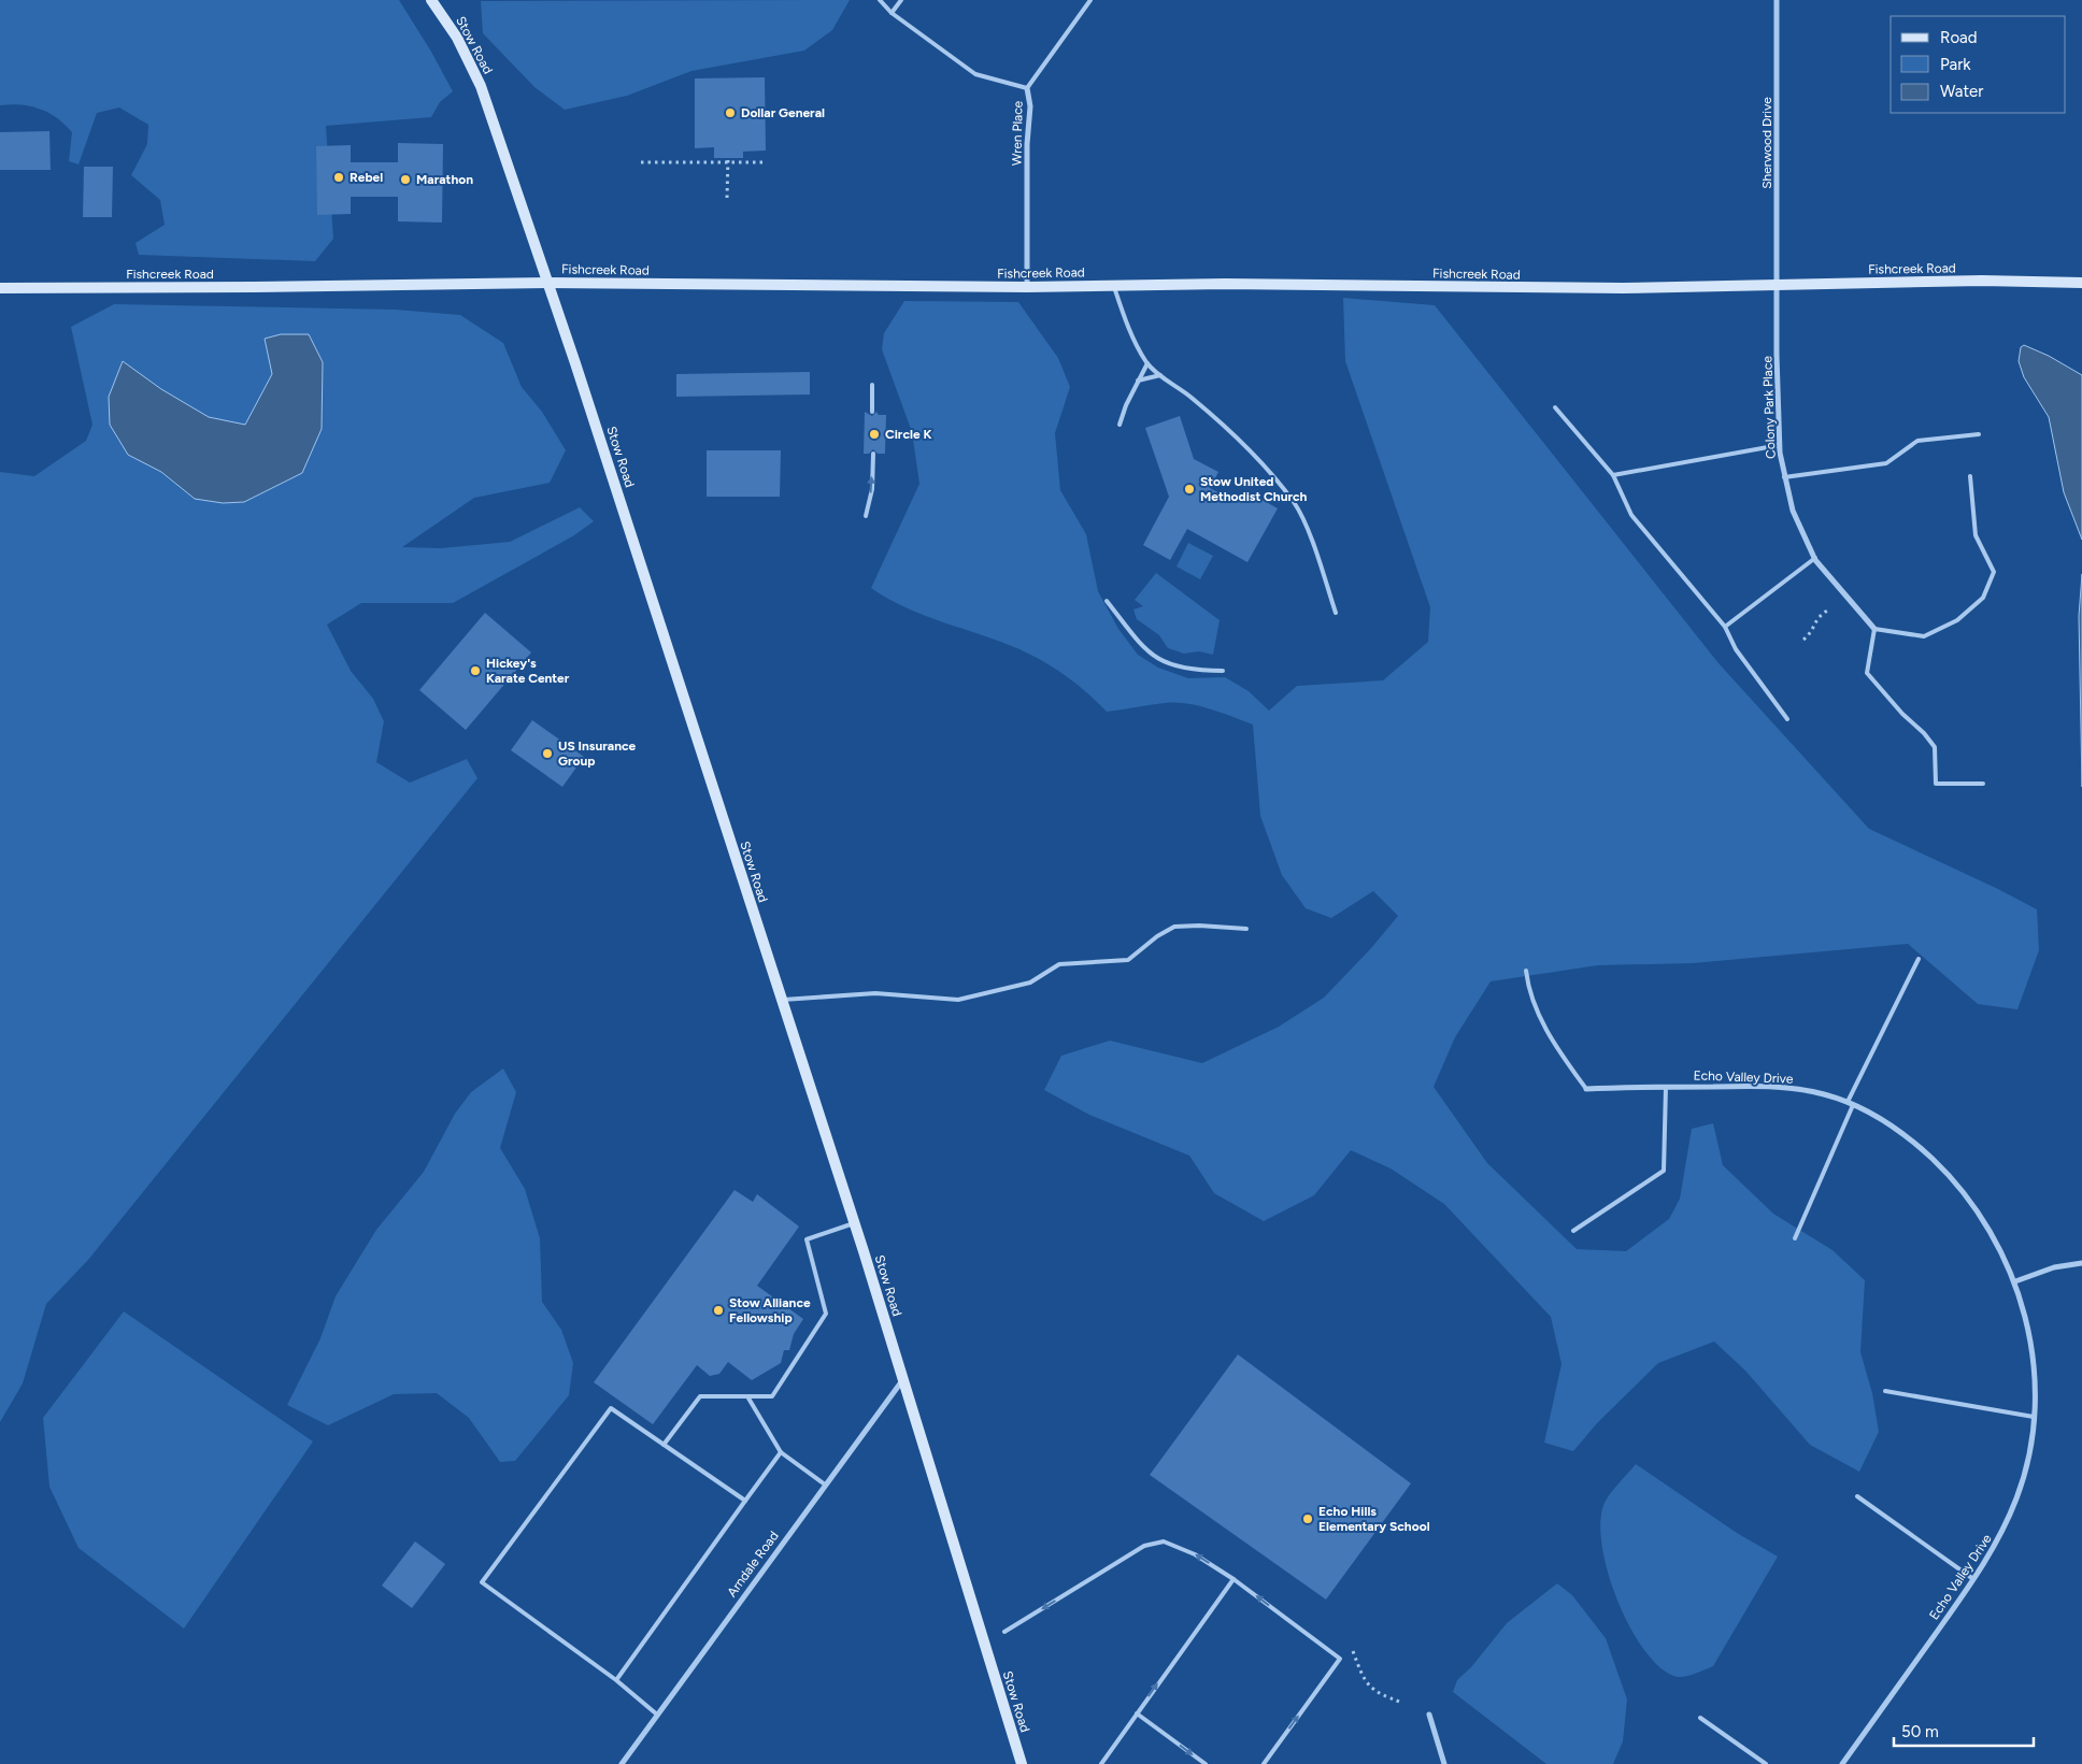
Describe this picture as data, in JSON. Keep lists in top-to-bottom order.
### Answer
{
  "streets": {
    "main road": ["Stow Road", "Fishcreek Road"],
    "street": [
      "Wren Place",
      "Sherwood Drive",
      "Colony Park Place",
      "Echo Valley Drive",
      "Arndale Road"
    ]
  },
  "crossings": [
    ["Stow Road", "Fishcreek Road"],
    ["Stow Road", "Arndale Road"],
    ["Wren Place", "Fishcreek Road"],
    ["Sherwood Drive", "Fishcreek Road"],
    ["Sherwood Drive", "Colony Park Place"],
    ["Fishcreek Road", "Colony Park Place"]
  ],
  "places": [
    "Dollar General",
    "Rebel",
    "Marathon",
    "Circle K",
    "Stow United Methodist Church",
    "Hickey's Karate Center",
    "US Insurance Group",
    "Stow Alliance Fellowship",
    "Echo Hills Elementary School"
  ],
  "legend": ["Road", "Park", "Water"],
  "scale_bar": "50 m"
}
